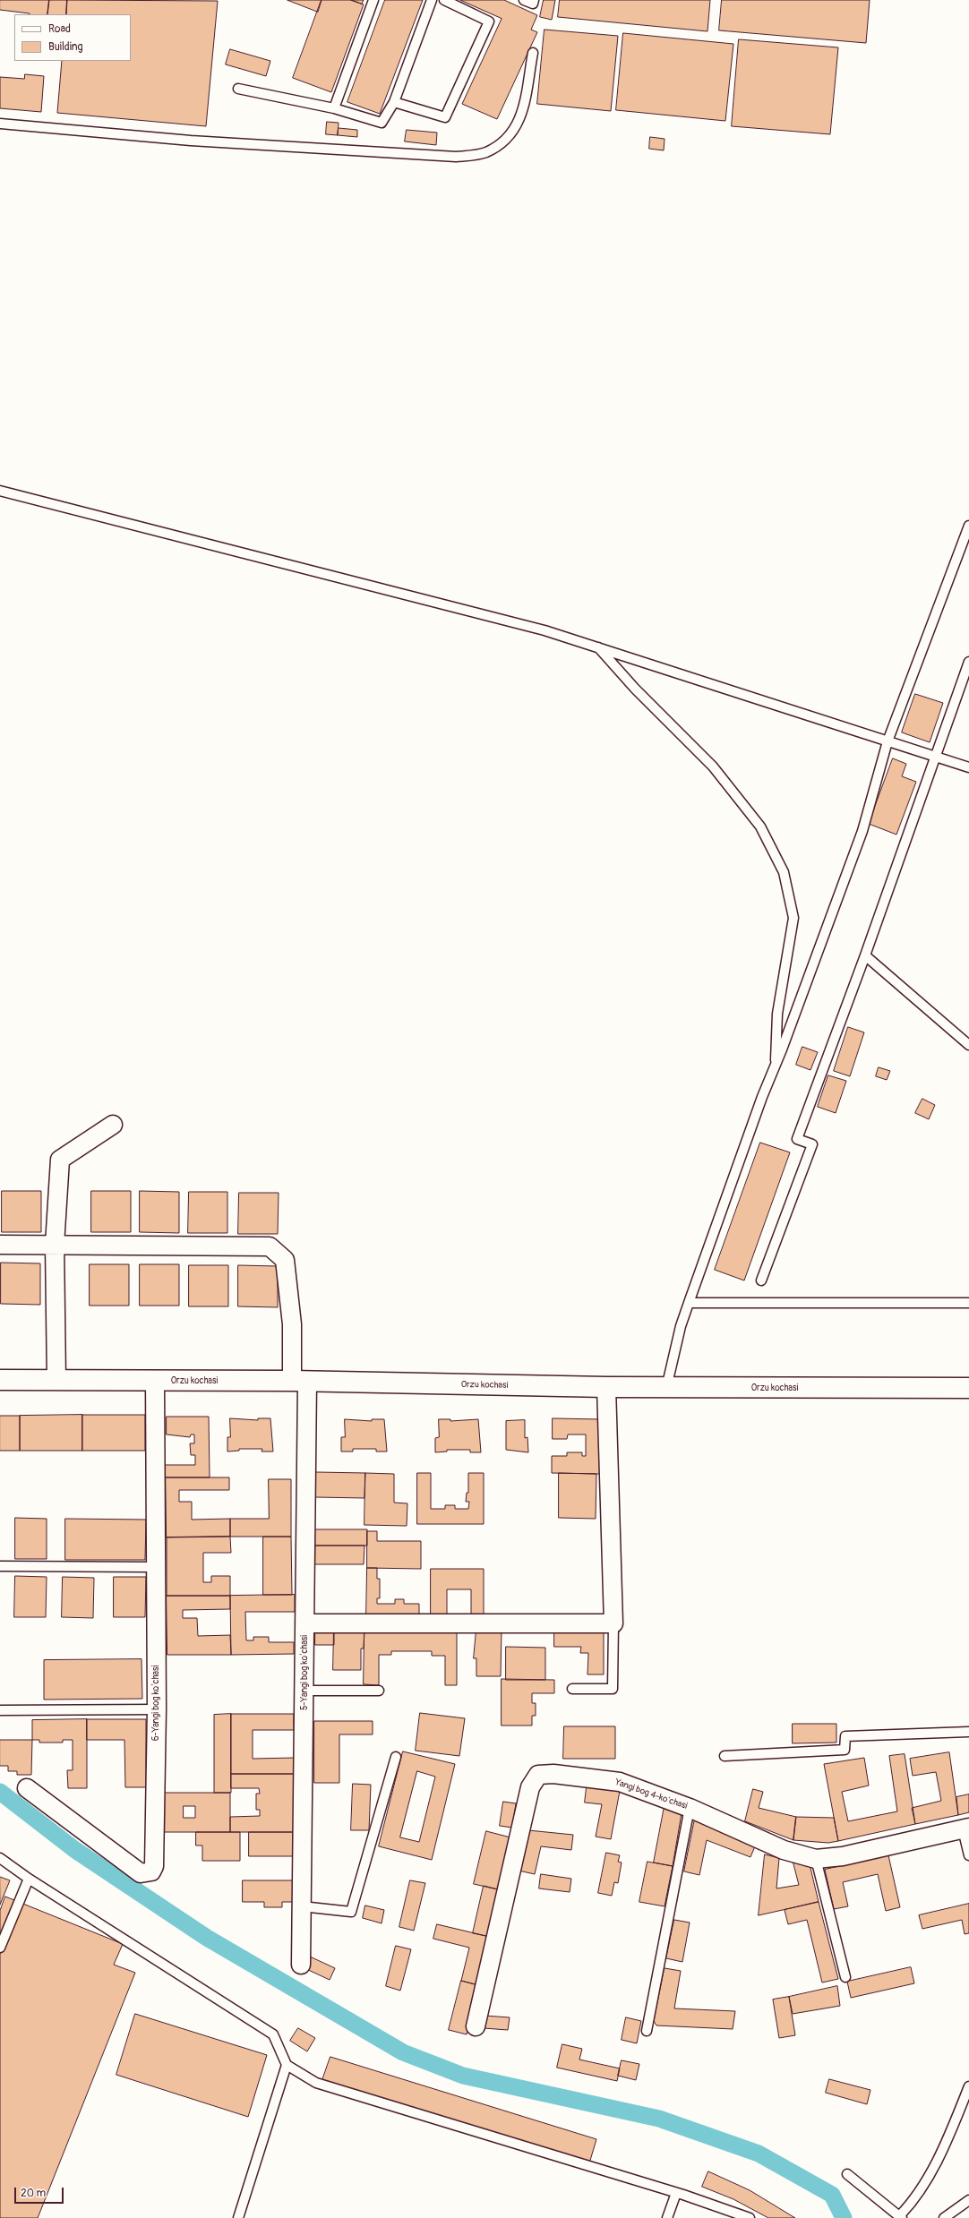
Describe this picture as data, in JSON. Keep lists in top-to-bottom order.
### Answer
{
  "streets": {
    "main road": ["Orzu kochasi"],
    "street": ["5-Yangi bog koʼchasi", "6-Yangi bog koʼchasi", "Yangi bog 4-koʼchasi"]
  },
  "crossings": [
    ["Orzu kochasi", "5-Yangi bog koʼchasi"],
    ["Orzu kochasi", "6-Yangi bog koʼchasi"]
  ],
  "legend": ["Road", "Building"],
  "scale_bar": "20 m"
}
